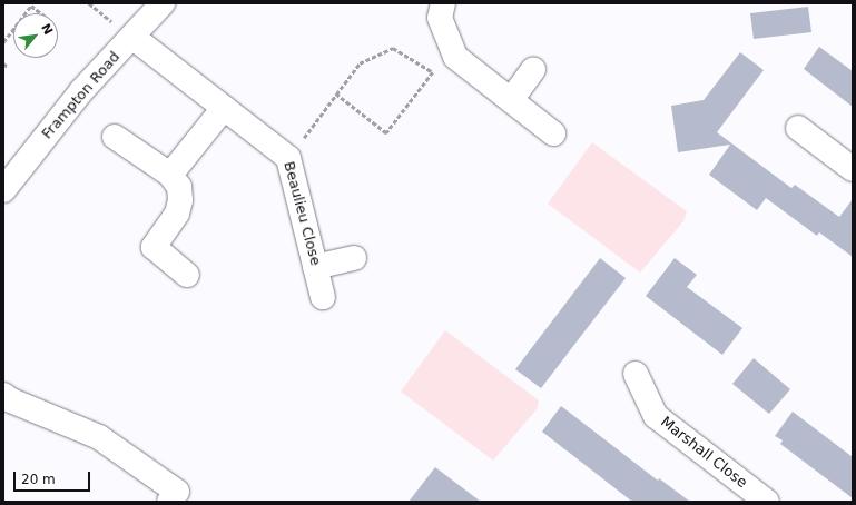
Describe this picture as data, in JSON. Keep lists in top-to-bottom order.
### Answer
{
  "streets": {
    "street": ["Frampton Road", "Beaulieu Close", "Marshall Close"]
  },
  "crossings": [
    ["Frampton Road", "Beaulieu Close"]
  ],
  "scale_bar": "20 m",
  "north": "top right"
}
